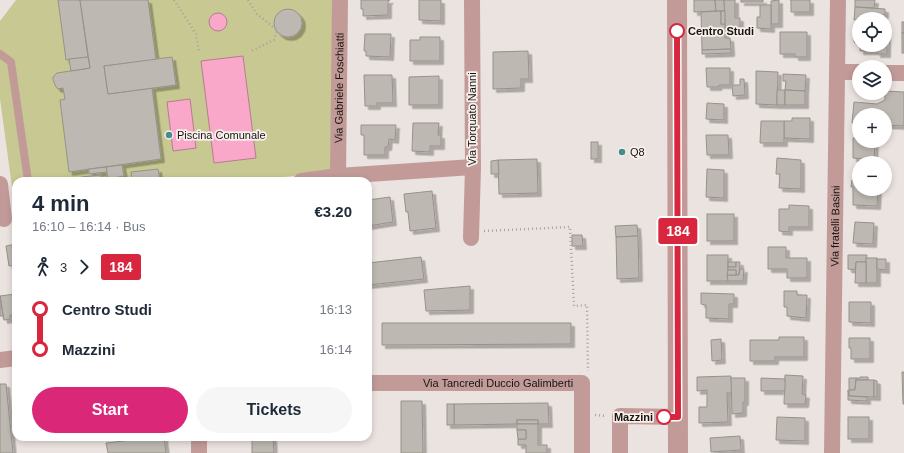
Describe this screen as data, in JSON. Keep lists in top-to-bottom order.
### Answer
{
  "streets": {
    "street": [
      "Via Gabriele Foschiatti",
      "Via Torquato Nanni",
      "Via fratelli Basini",
      "Via Tancredi Duccio Galimberti"
    ]
  },
  "places": [
    "Centro Studi",
    "Piscina Comunale",
    "Q8",
    "Mazzini"
  ],
  "lines": ["bus line 184"],
  "page": {
    "on_map": "184",
    "map_buttons": ["+", "−"],
    "heading": ["4 min", "16:10 – 16:14 · Bus", "€3.20"],
    "legs": ["3", "184"],
    "list": [
      {
        "name": "Centro Studi",
        "value": "16:13"
      },
      {
        "name": "Mazzini",
        "value": "16:14"
      }
    ],
    "buttons": ["Start", "Tickets"]
  }
}
